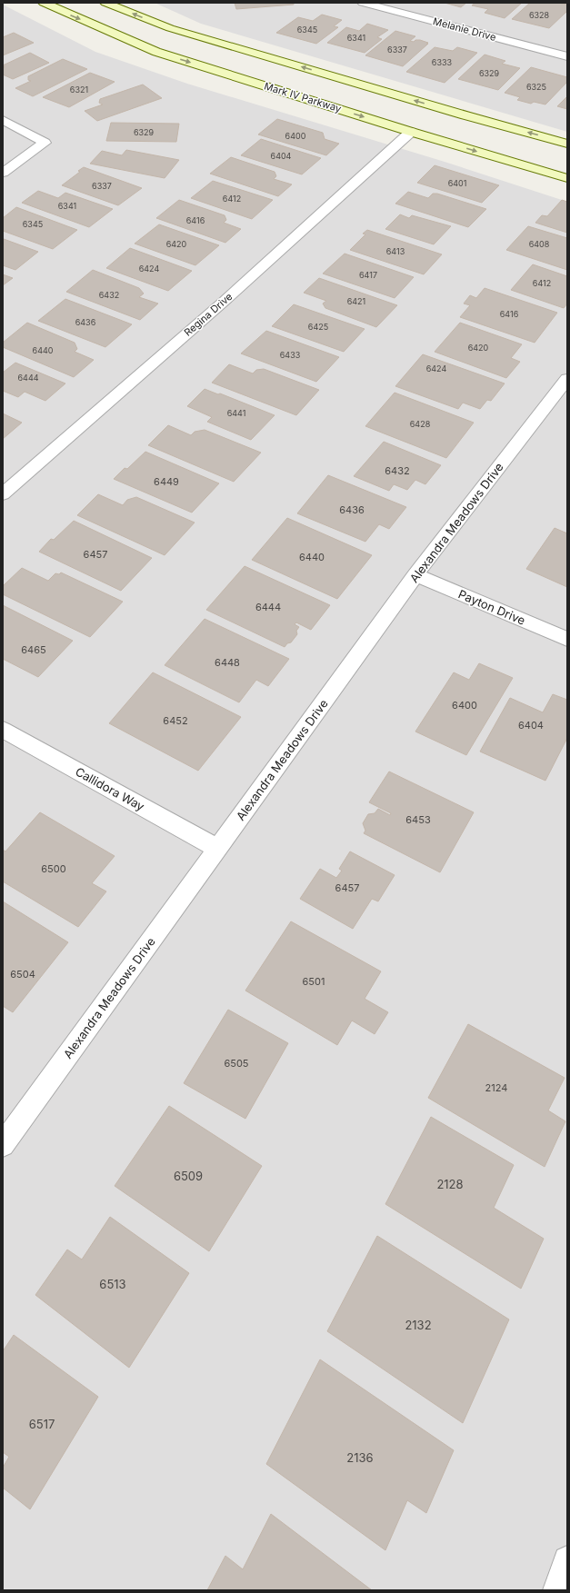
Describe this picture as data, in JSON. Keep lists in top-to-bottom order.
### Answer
{
  "streets": {
    "main road": ["Mark IV Parkway"],
    "street": [
      "Melanie Drive",
      "Regina Drive",
      "Alexandra Meadows Drive",
      "Payton Drive",
      "Callidora Way"
    ]
  },
  "crossings": [
    ["Mark IV Parkway", "Regina Drive"],
    ["Alexandra Meadows Drive", "Payton Drive"],
    ["Alexandra Meadows Drive", "Callidora Way"]
  ],
  "house_numbers": [
    "6328",
    "6345",
    "6341",
    "6337",
    "6333",
    "6329",
    "6325",
    "6321",
    "6329",
    "6400",
    "6404",
    "6401",
    "6337",
    "6412",
    "6341",
    "6416",
    "6345",
    "6420",
    "6408",
    "6413",
    "6424",
    "6417",
    "6412",
    "6432",
    "6421",
    "6416",
    "6436",
    "6425",
    "6420",
    "6440",
    "6433",
    "6424",
    "6444",
    "6441",
    "6428",
    "6432",
    "6449",
    "6436",
    "6457",
    "6440",
    "6444",
    "6465",
    "6448",
    "6400",
    "6452",
    "6404",
    "6453",
    "6500",
    "6457",
    "6504",
    "6501",
    "6505",
    "2124",
    "6509",
    "2128",
    "6513",
    "2132",
    "6517",
    "2136"
  ]
}
